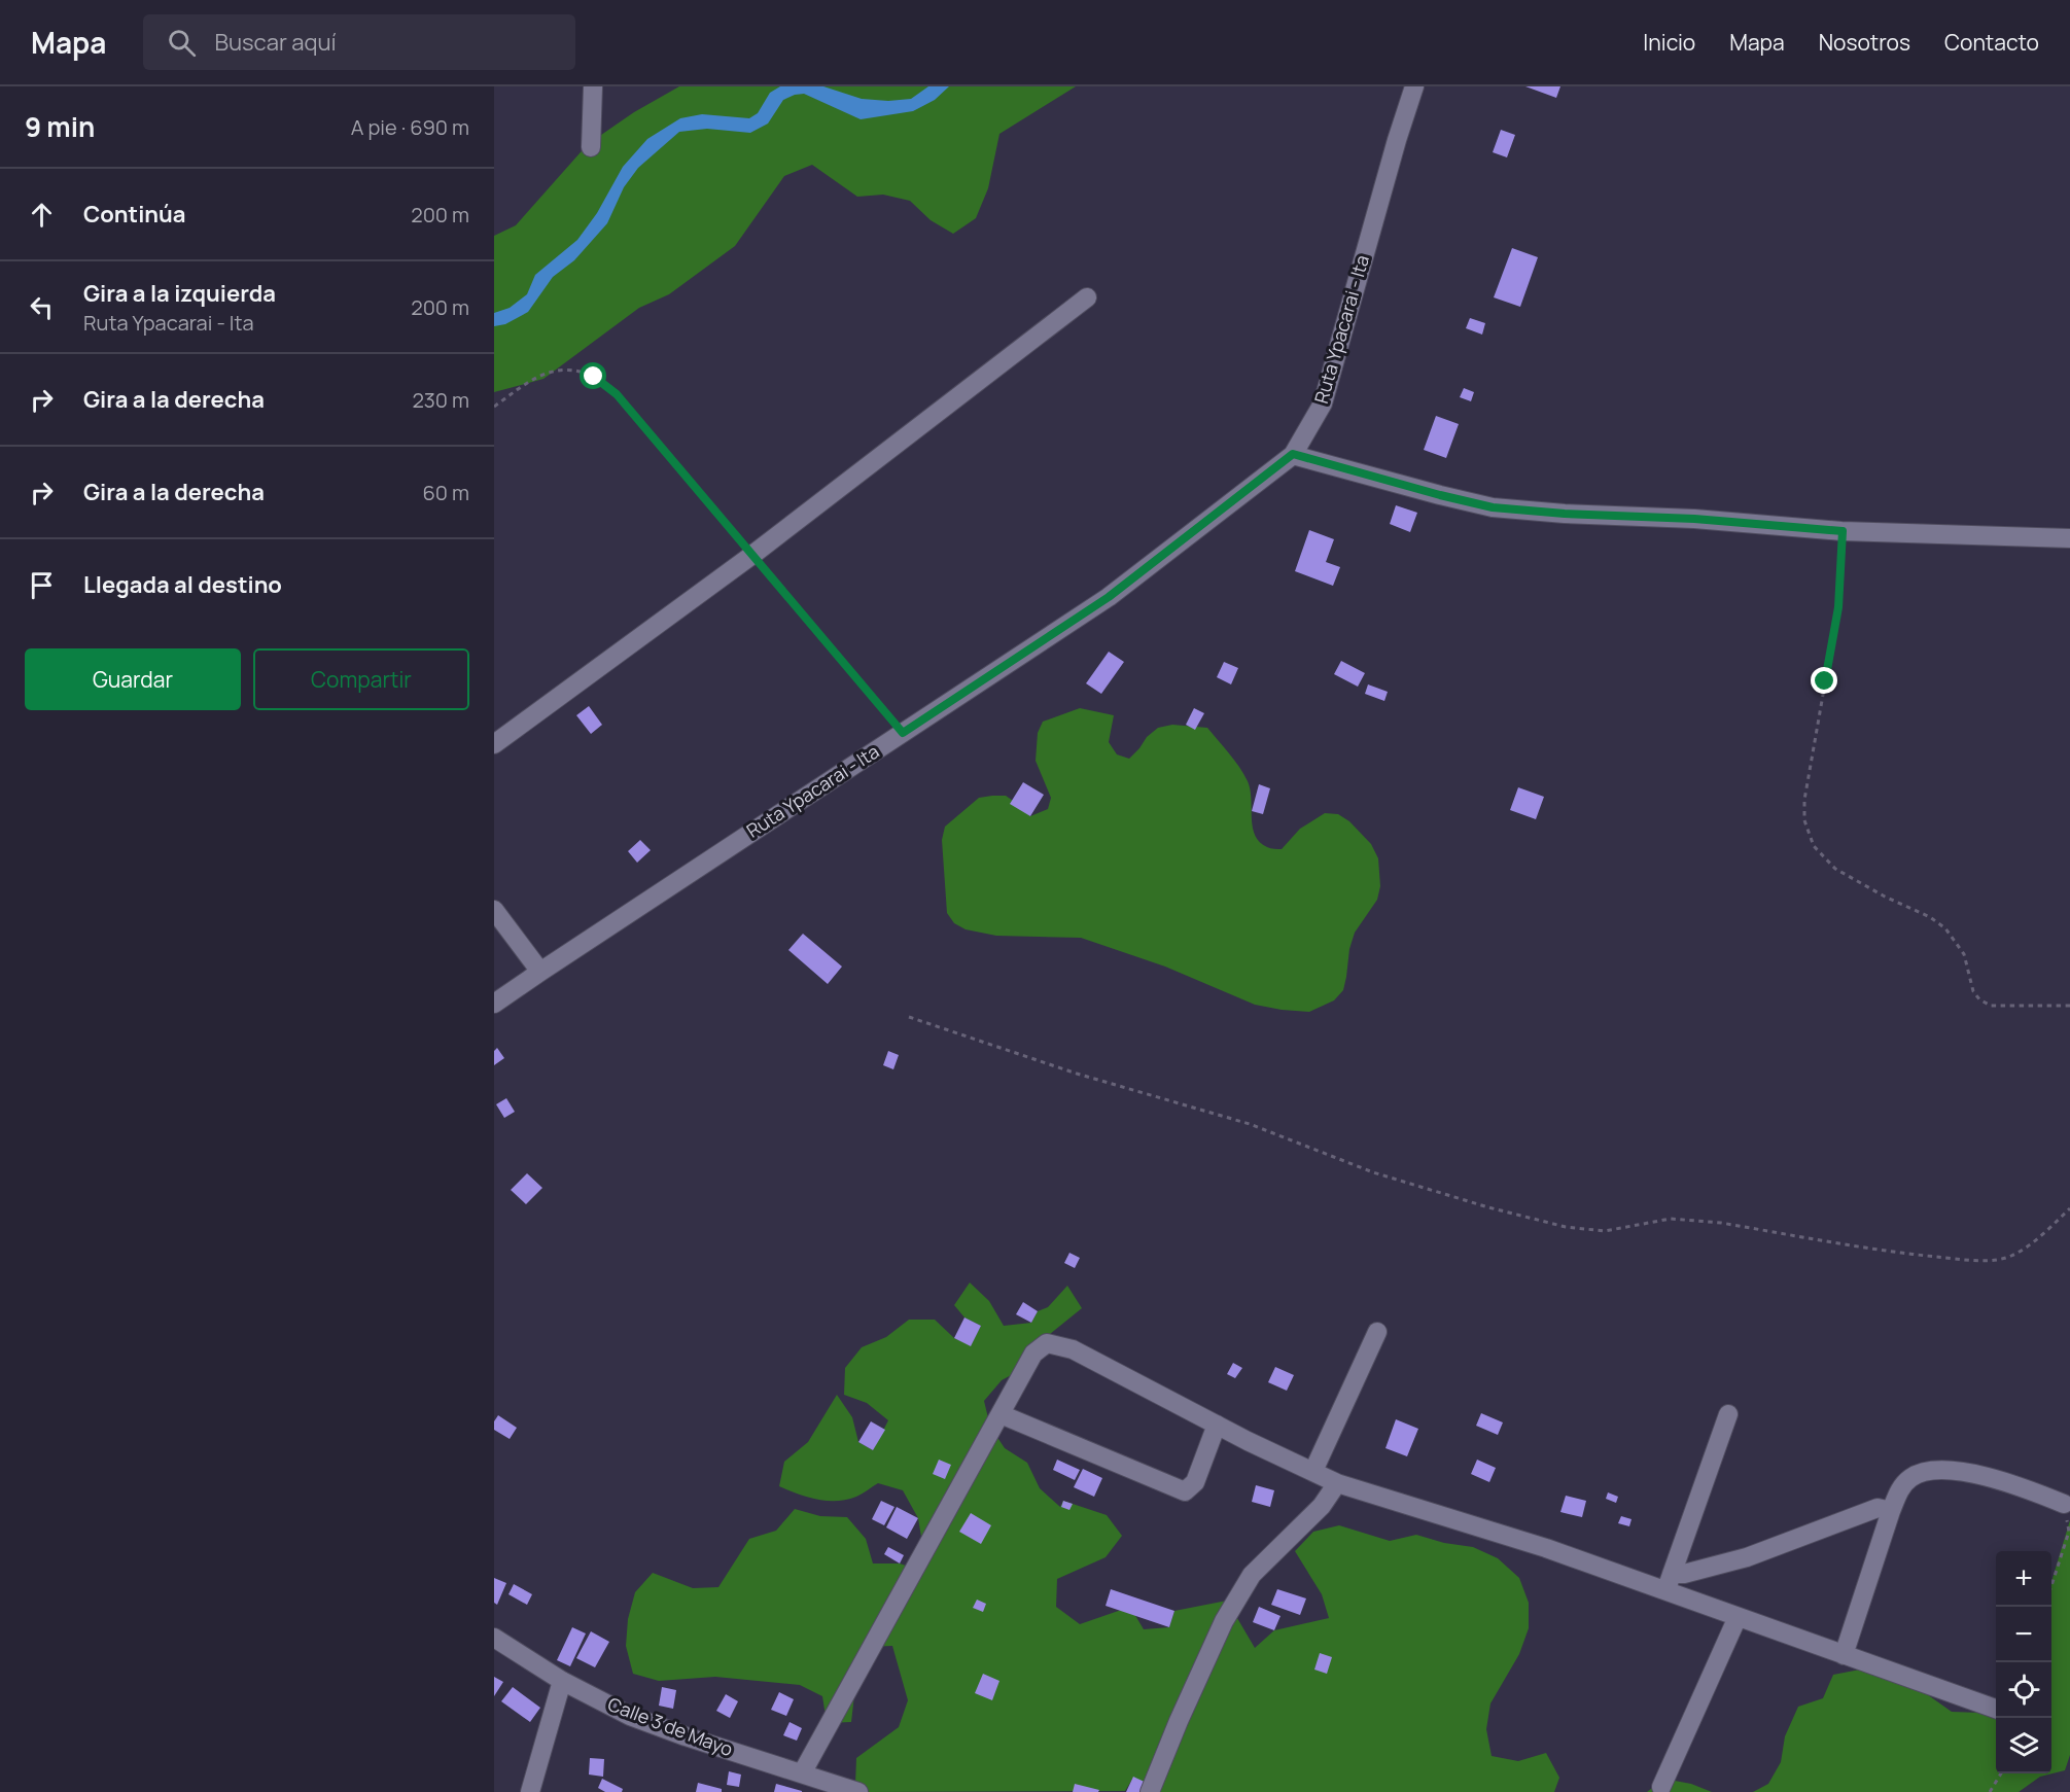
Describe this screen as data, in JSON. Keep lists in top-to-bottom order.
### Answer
{
  "streets": {
    "street": ["Ruta Ypacarai - Ita", "Calle 3 de Mayo"]
  },
  "page": {
    "header": "Mapa",
    "search": "Buscar aquí",
    "nav": [
      "Inicio",
      "Mapa",
      "Nosotros",
      "Contacto"
    ],
    "heading": ["9 min", "A pie · 690 m"],
    "list": [
      ["Continúa", "200 m"],
      ["Gira a la izquierda", "Ruta Ypacarai - Ita", "200 m"],
      ["Gira a la derecha", "230 m"],
      ["Gira a la derecha", "60 m"],
      "Llegada al destino"
    ],
    "buttons": ["Guardar", "Compartir"],
    "map_buttons": ["+", "−"]
  }
}
